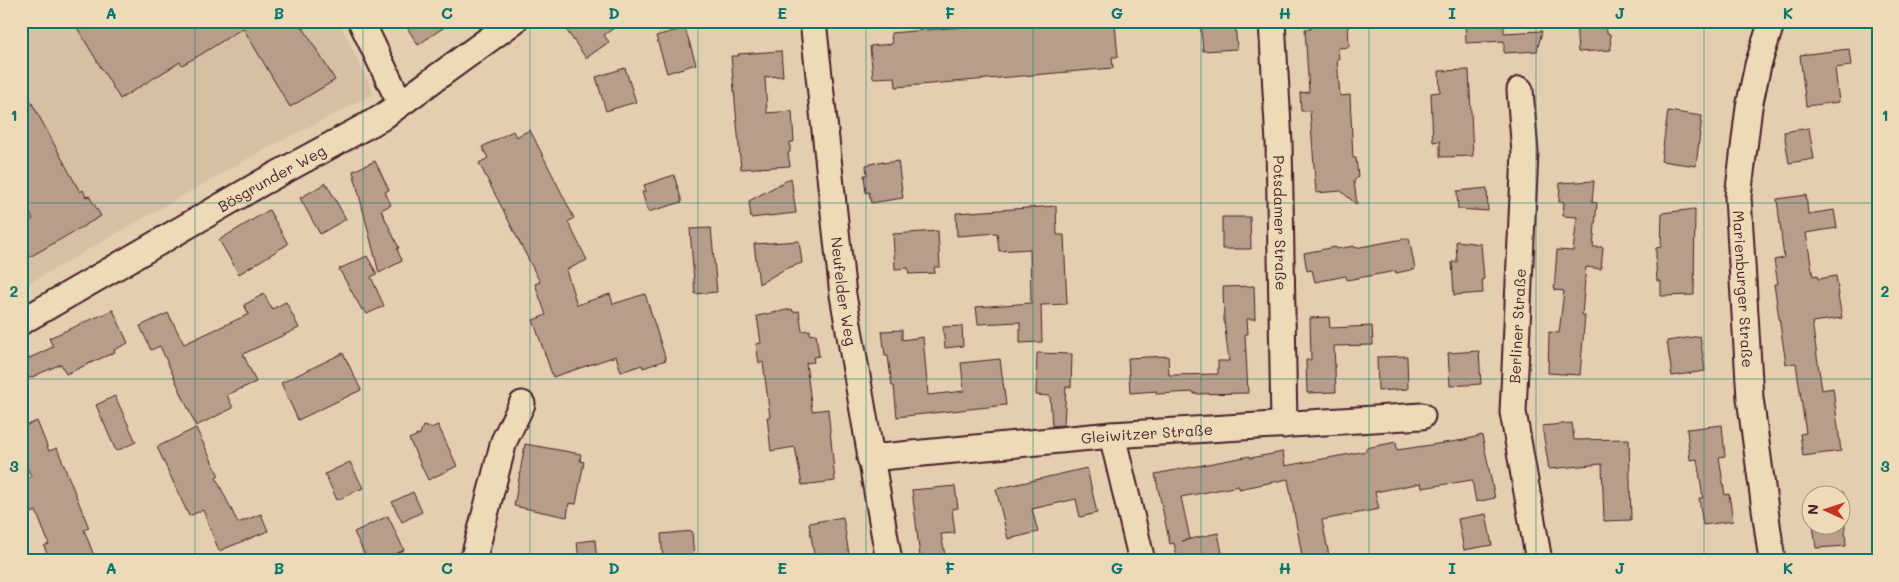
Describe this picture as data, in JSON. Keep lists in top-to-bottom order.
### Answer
{
  "streets": {
    "street": [
      "Bösgrunder Weg",
      "Potsdamer Straße",
      "Marienburger Straße",
      "Neufelder Weg",
      "Berliner Straße",
      "Gleiwitzer Straße"
    ]
  },
  "crossings": [
    ["Potsdamer Straße", "Gleiwitzer Straße"],
    ["Neufelder Weg", "Gleiwitzer Straße"]
  ],
  "north": "left",
  "grid": {
    "columns": [
      "A",
      "B",
      "C",
      "D",
      "E",
      "F",
      "G",
      "H",
      "I",
      "J",
      "K"
    ],
    "rows": ["1", "2", "3"]
  }
}
